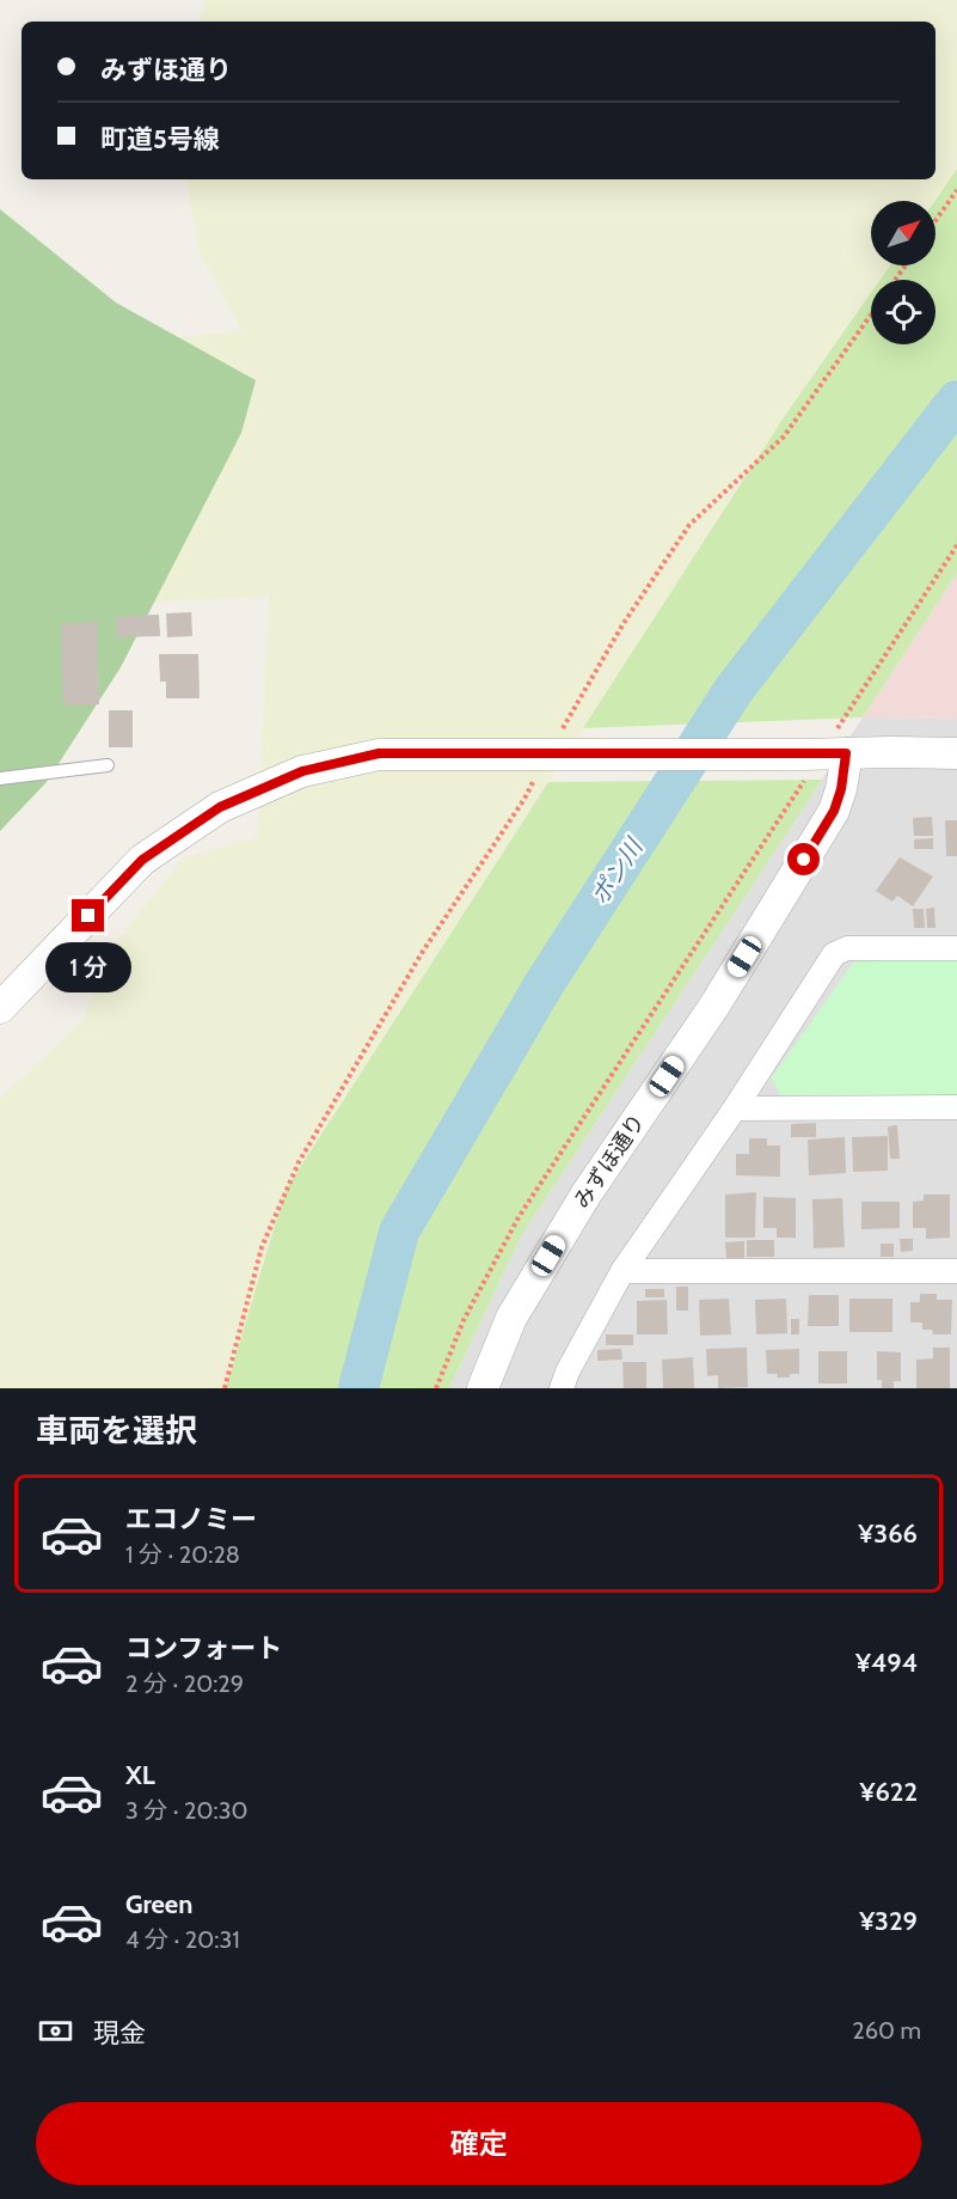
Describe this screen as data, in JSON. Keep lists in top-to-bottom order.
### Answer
{
  "streets": {
    "street": ["みずほ通り"]
  },
  "water": ["ポン川"],
  "north": "top right",
  "page": {
    "banner": ["みずほ通り", "町道5号線"],
    "bubble": "1 分",
    "heading": "車両を選択",
    "list": [
      {
        "name": "エコノミー",
        "note": "1 分 · 20:28",
        "value": "¥366"
      },
      {
        "name": "コンフォート",
        "note": "2 分 · 20:29",
        "value": "¥494"
      },
      {
        "name": "XL",
        "note": "3 分 · 20:30",
        "value": "¥622"
      },
      {
        "name": "Green",
        "note": "4 分 · 20:31",
        "value": "¥329"
      }
    ],
    "pay": ["現金", "260 m"],
    "buttons": "確定"
  }
}
